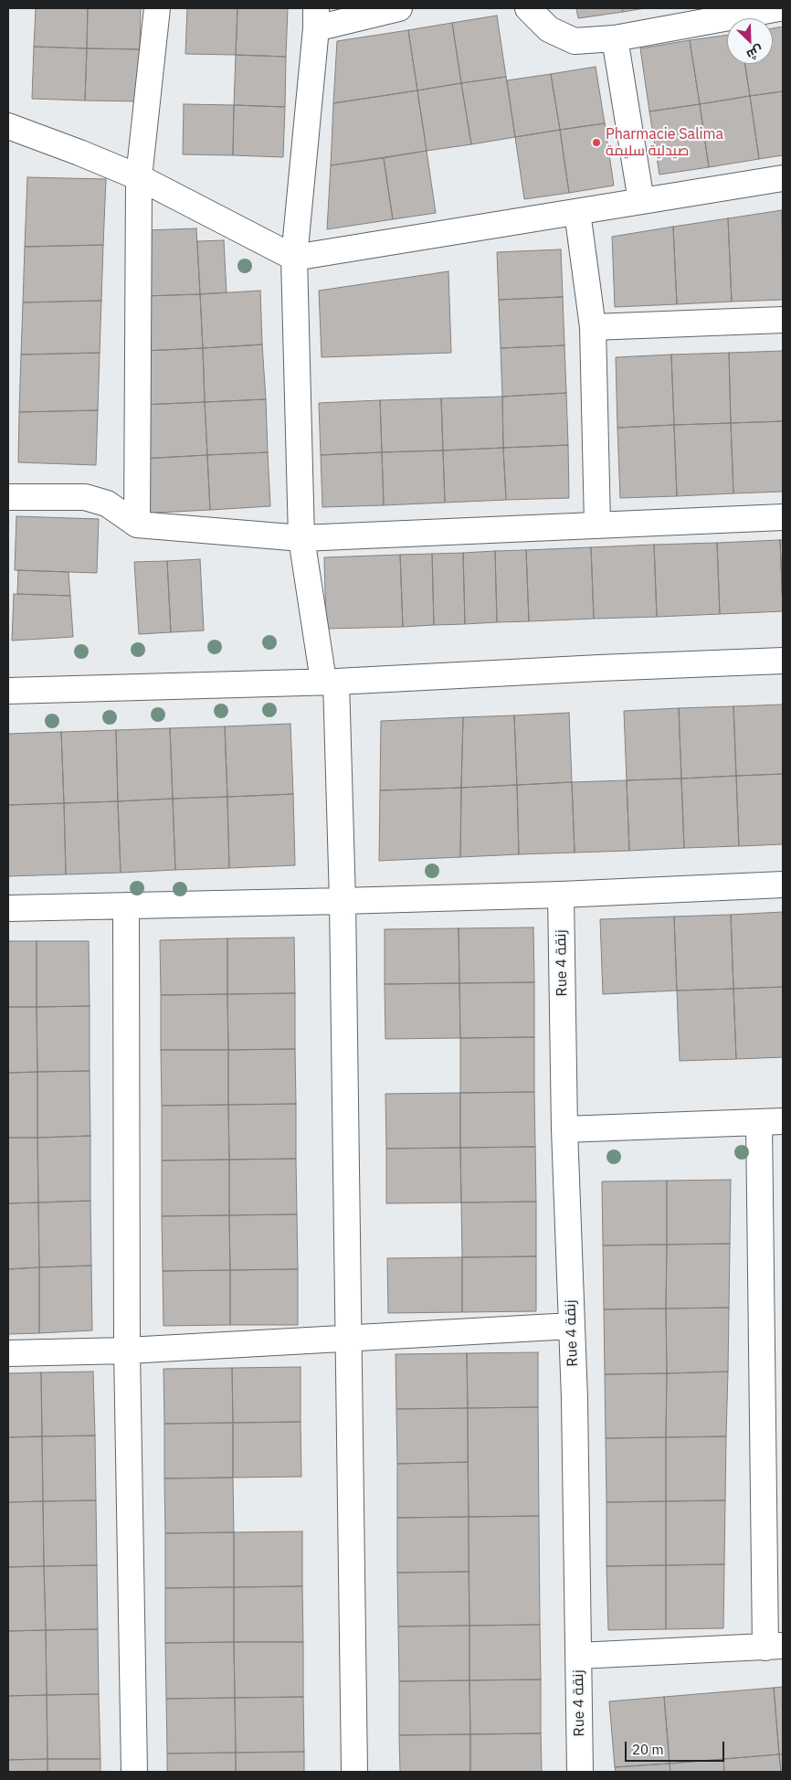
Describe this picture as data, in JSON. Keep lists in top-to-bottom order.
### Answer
{
  "streets": {
    "street": ["Rue 4 زنقة"]
  },
  "places": ["Pharmacie Salima صيدلية سليمة"],
  "scale_bar": "20 m",
  "north": "bottom right"
}
